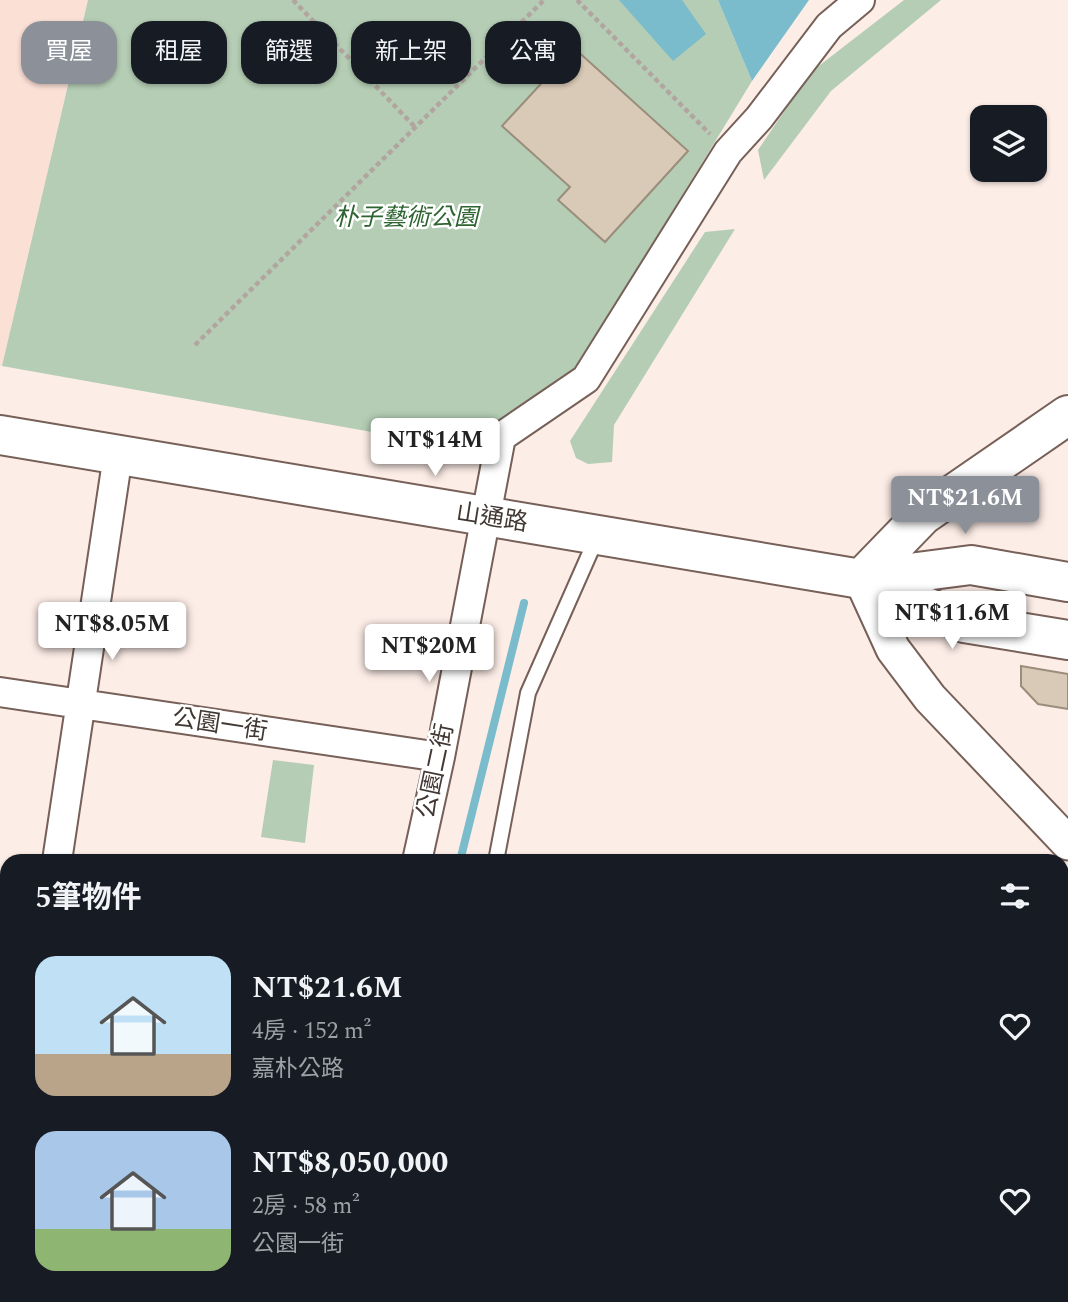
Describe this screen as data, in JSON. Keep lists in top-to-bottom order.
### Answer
{
  "streets": {
    "main road": ["山通路"],
    "street": ["公園一街", "公園二街"]
  },
  "crossings": [
    ["山通路", "公園二街"],
    ["公園一街", "公園二街"]
  ],
  "parks": ["朴子藝術公園"],
  "page": {
    "chip": [
      "買屋",
      "租屋",
      "篩選",
      "新上架",
      "公寓"
    ],
    "price": [
      "NT$14M",
      "NT$21.6M",
      "NT$11.6M",
      "NT$8.05M",
      "NT$20M"
    ],
    "heading": "5筆物件",
    "list": [
      {
        "name": "NT$21.6M",
        "note": "4房 · 152 m² · 嘉朴公路"
      },
      {
        "name": "NT$8,050,000",
        "note": "2房 · 58 m² · 公園一街"
      }
    ]
  }
}
